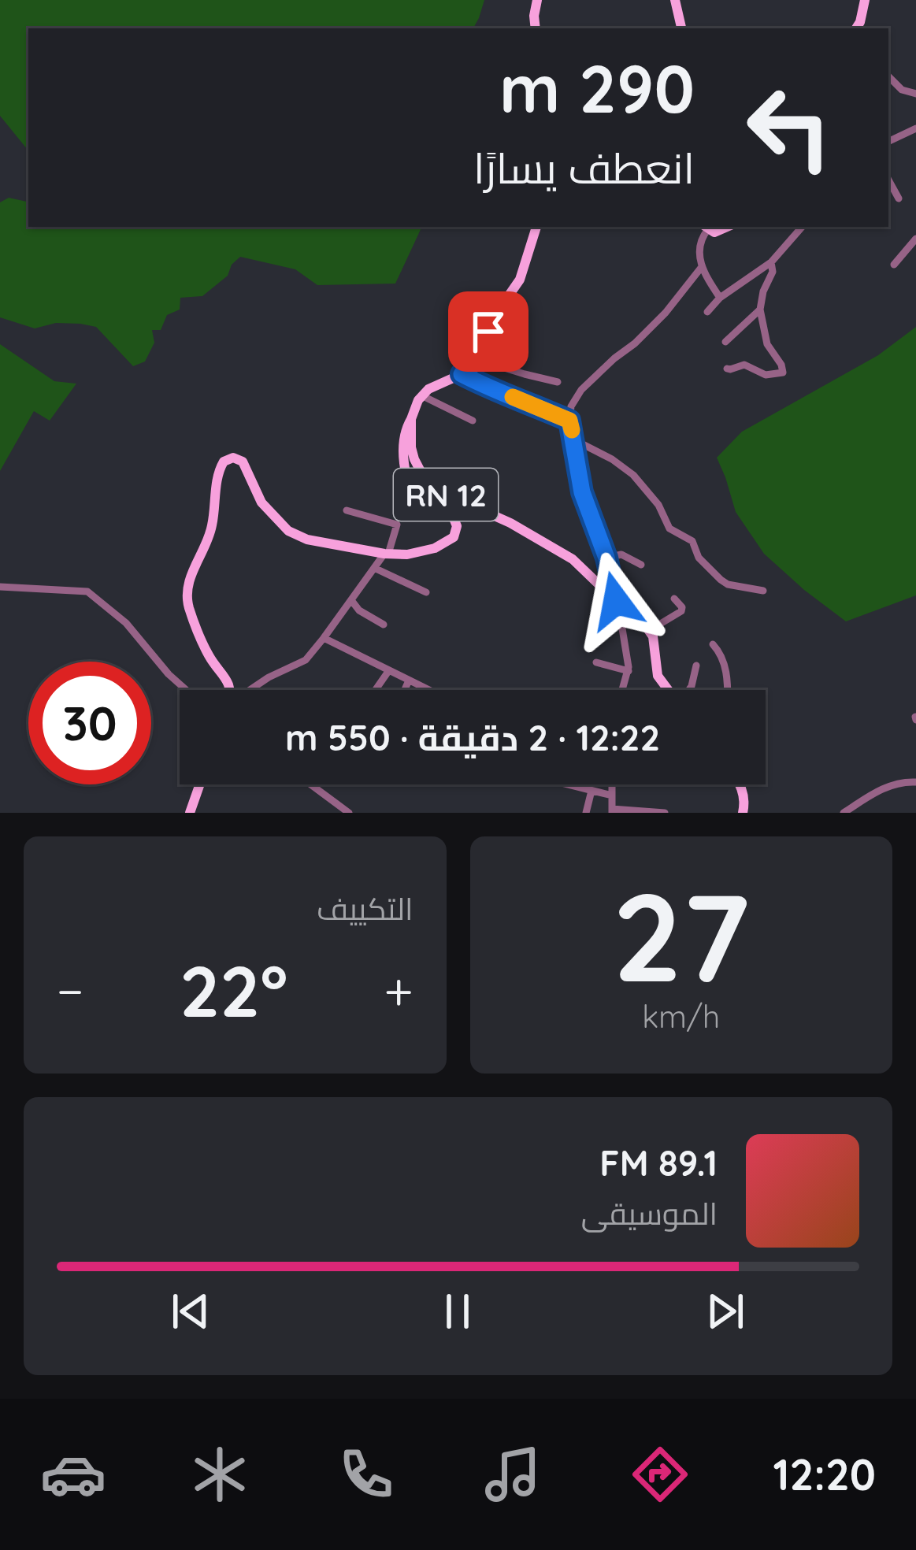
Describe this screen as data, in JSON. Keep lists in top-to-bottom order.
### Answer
{
  "streets": {
    "main road": ["RN 12"]
  },
  "page": {
    "turn": ["290 m", "انعطف يسارًا"],
    "limit": "30",
    "trip": "12:22 · 2 دقيقة · 550 m",
    "tile": [
      ["27", "km/h"],
      "التكييف"
    ],
    "heat": ["−", "22°", "+"],
    "song": ["89.1 FM", "الموسيقى"],
    "tabs": "12:20"
  }
}
